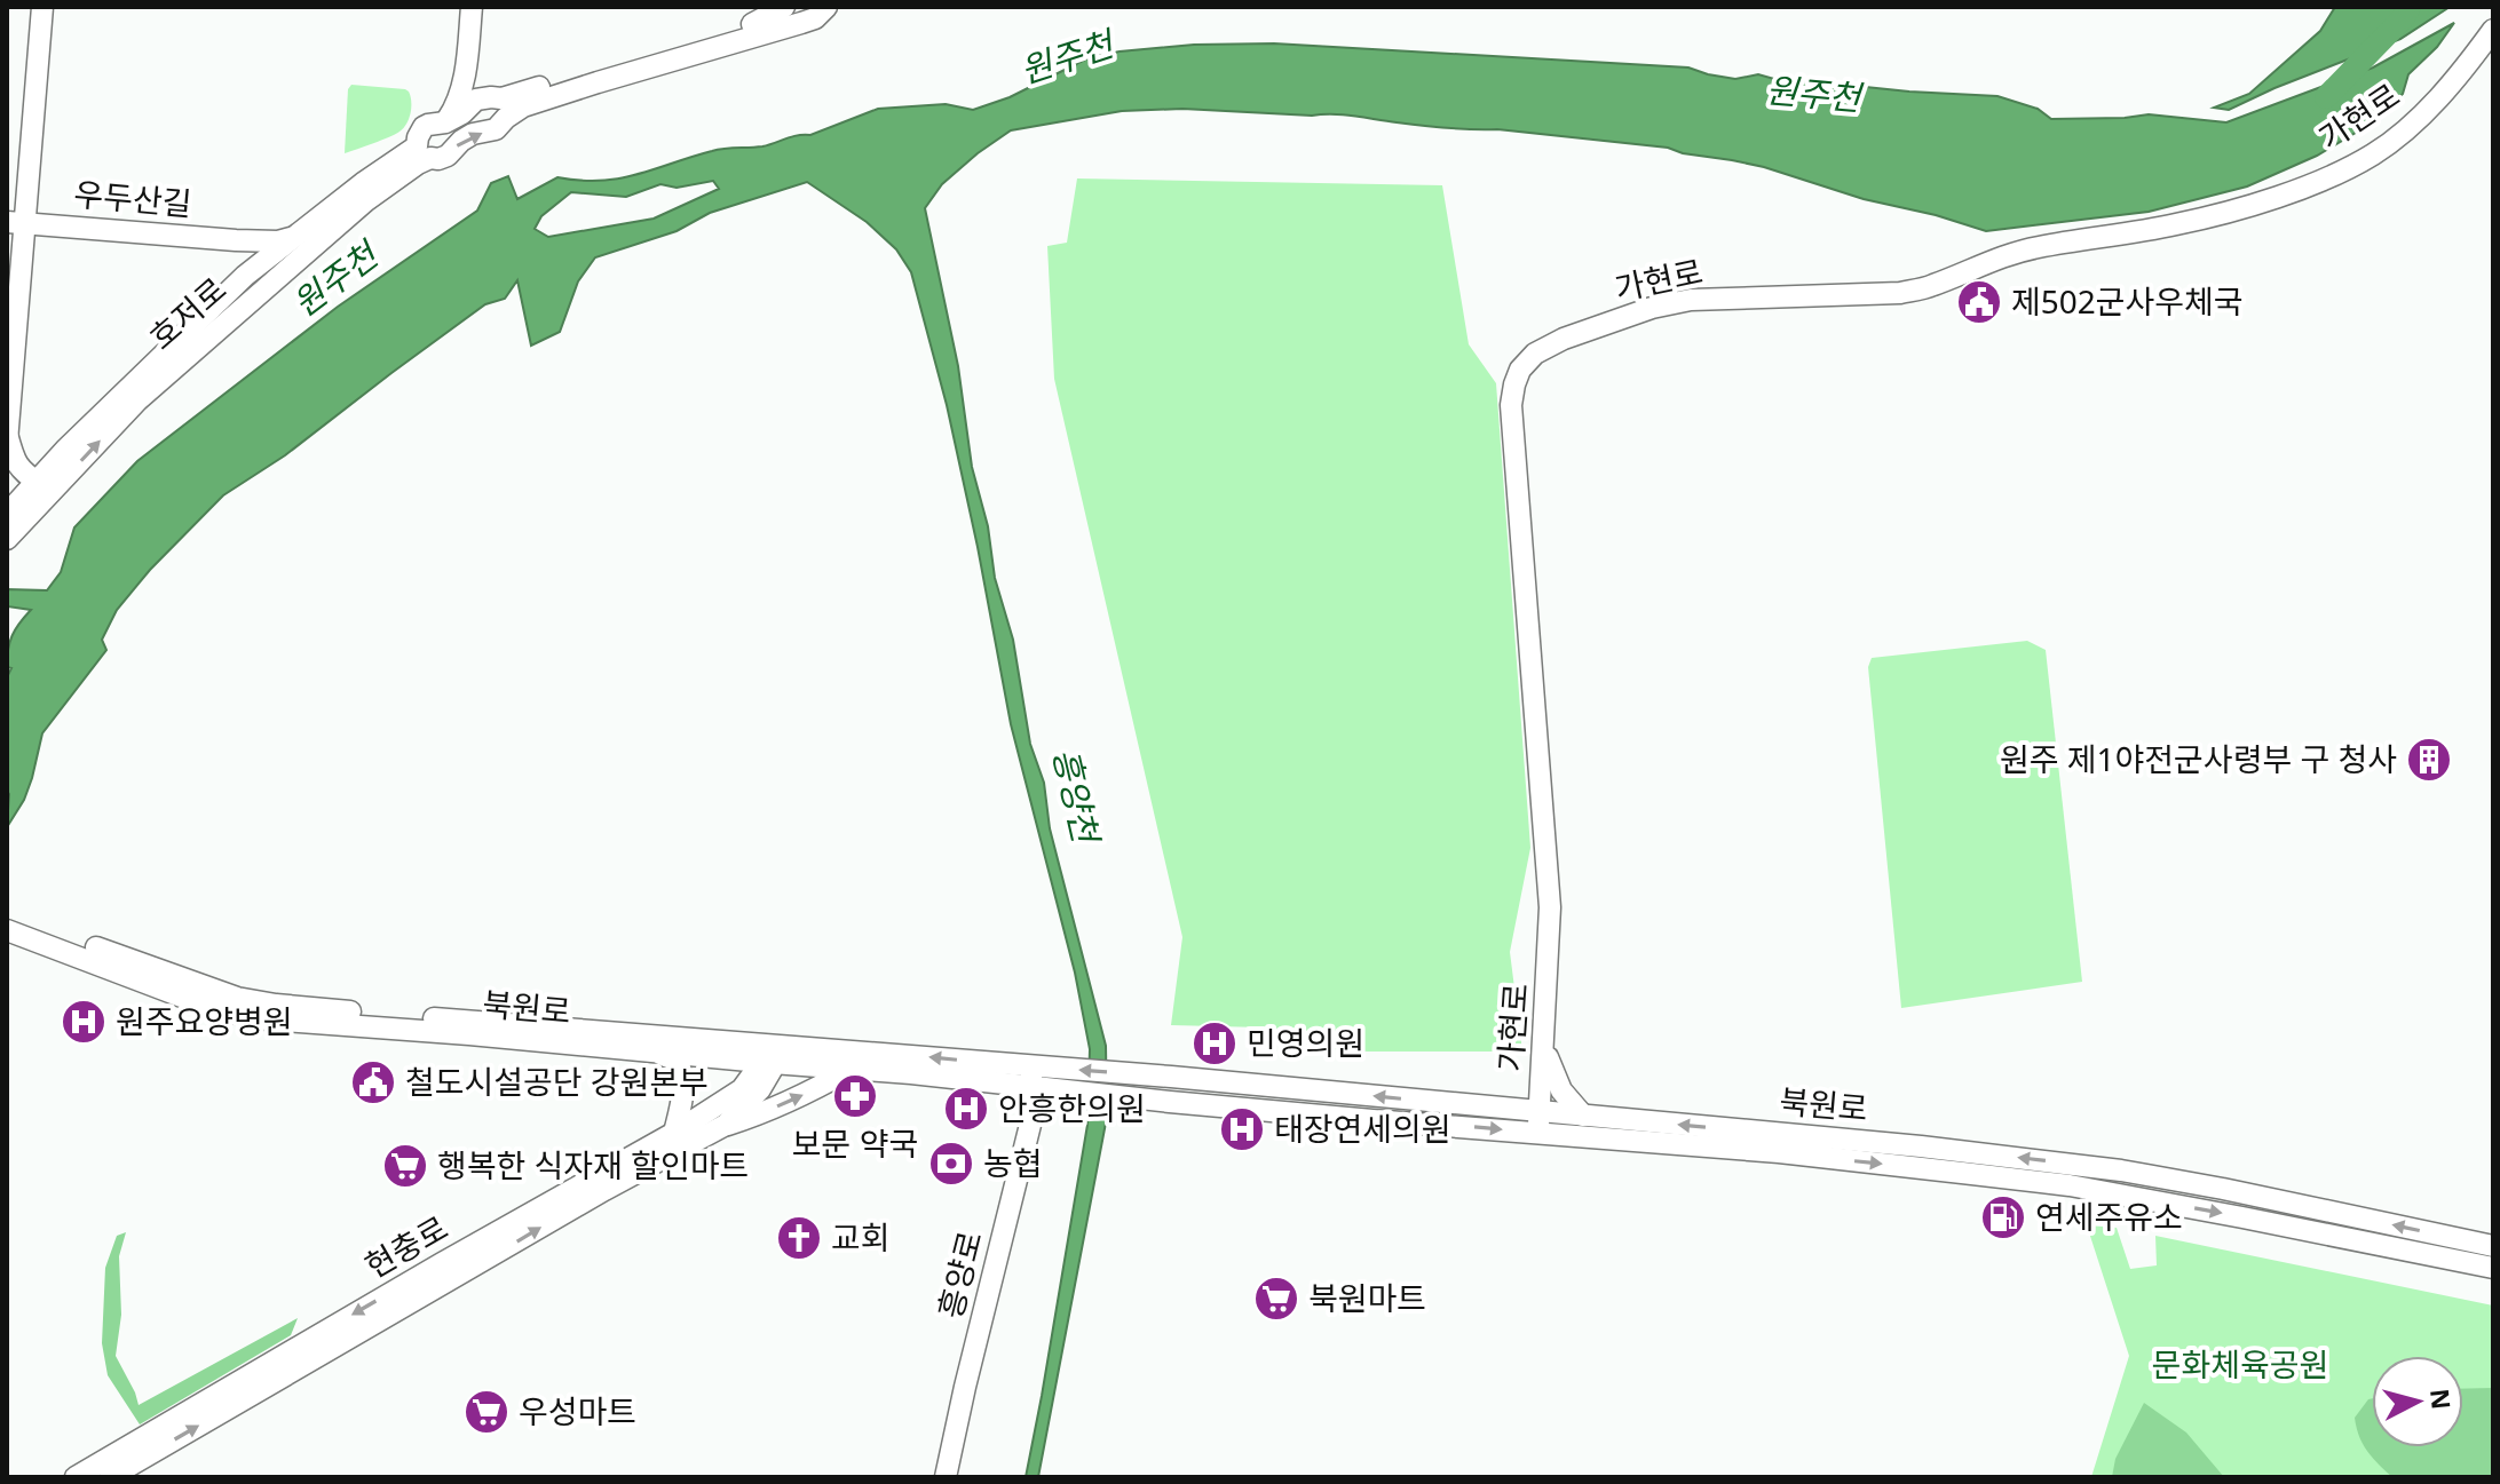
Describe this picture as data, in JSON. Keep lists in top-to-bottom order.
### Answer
{
  "streets": {
    "street": [
      "가현로",
      "우두산길",
      "호저로",
      "북원로",
      "현충로",
      "흥양로"
    ]
  },
  "crossings": [
    ["가현로", "북원로"],
    ["우두산길", "호저로"],
    ["북원로", "현충로"],
    ["북원로", "흥양로"]
  ],
  "water": ["원주천", "흥양천"],
  "parks": ["문화체육공원"],
  "places": {
    "public building": ["제502군사우체국", "철도시설공단 강원본부"],
    "building": ["원주 제1야전군사령부 구 청사"],
    "hospital": [
      "원주요양병원",
      "민영의원",
      "안흥한의원",
      "태장연세의원"
    ],
    "pharmacy": ["보문 약국"],
    "bank": ["농협"],
    "supermarket": ["행복한 식자재 할인마트", "북원마트", "우성마트"],
    "fuel station": ["연세주유소"],
    "church": ["교회"]
  },
  "north": "right"
}
